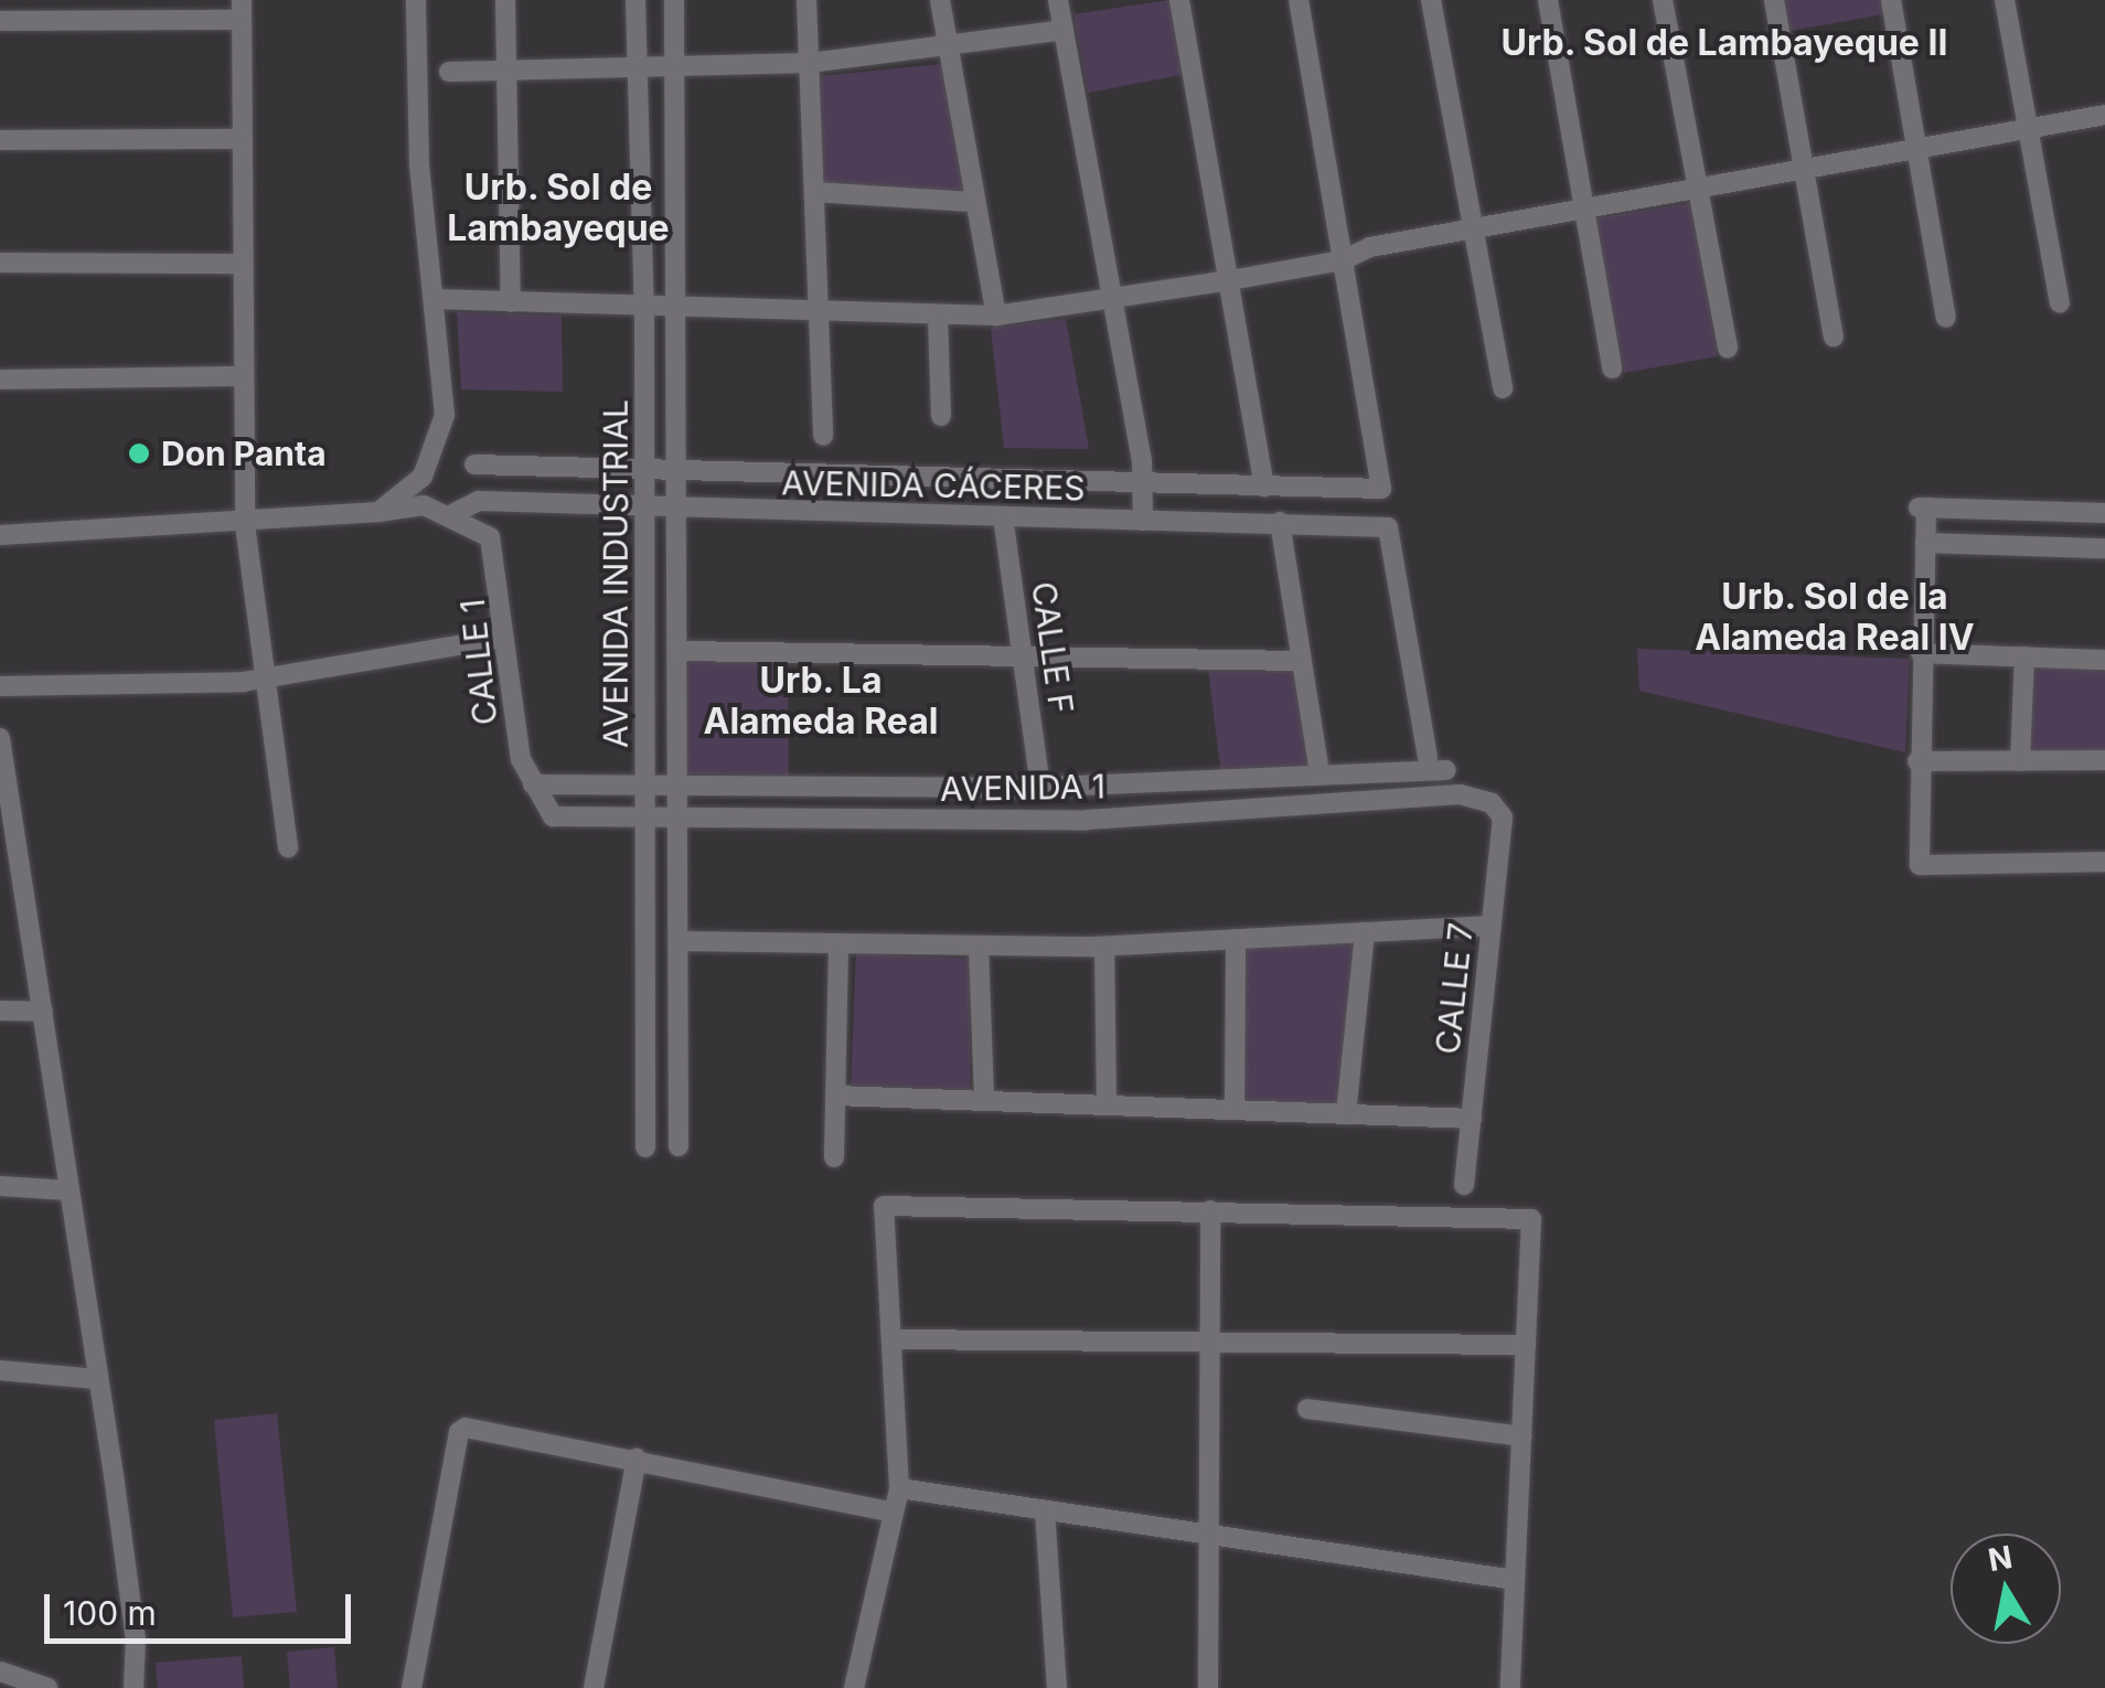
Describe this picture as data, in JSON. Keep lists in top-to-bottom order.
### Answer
{
  "streets": {
    "street": [
      "AVENIDA CÁCERES",
      "AVENIDA INDUSTRIAL",
      "CALLE F",
      "CALLE 1",
      "AVENIDA 1",
      "CALLE 7"
    ]
  },
  "crossings": [
    ["AVENIDA CÁCERES", "AVENIDA INDUSTRIAL"],
    ["AVENIDA CÁCERES", "CALLE F"],
    ["AVENIDA CÁCERES", "CALLE 1"],
    ["AVENIDA INDUSTRIAL", "AVENIDA 1"],
    ["CALLE F", "AVENIDA 1"],
    ["CALLE 1", "AVENIDA 1"],
    ["AVENIDA 1", "CALLE 7"]
  ],
  "districts": [
    "Urb. Sol de Lambayeque II",
    "Urb. Sol de Lambayeque",
    "Urb. Sol de la Alameda Real IV",
    "Urb. La Alameda Real"
  ],
  "places": ["Don Panta"],
  "scale_bar": "100 m",
  "north": "top"
}
